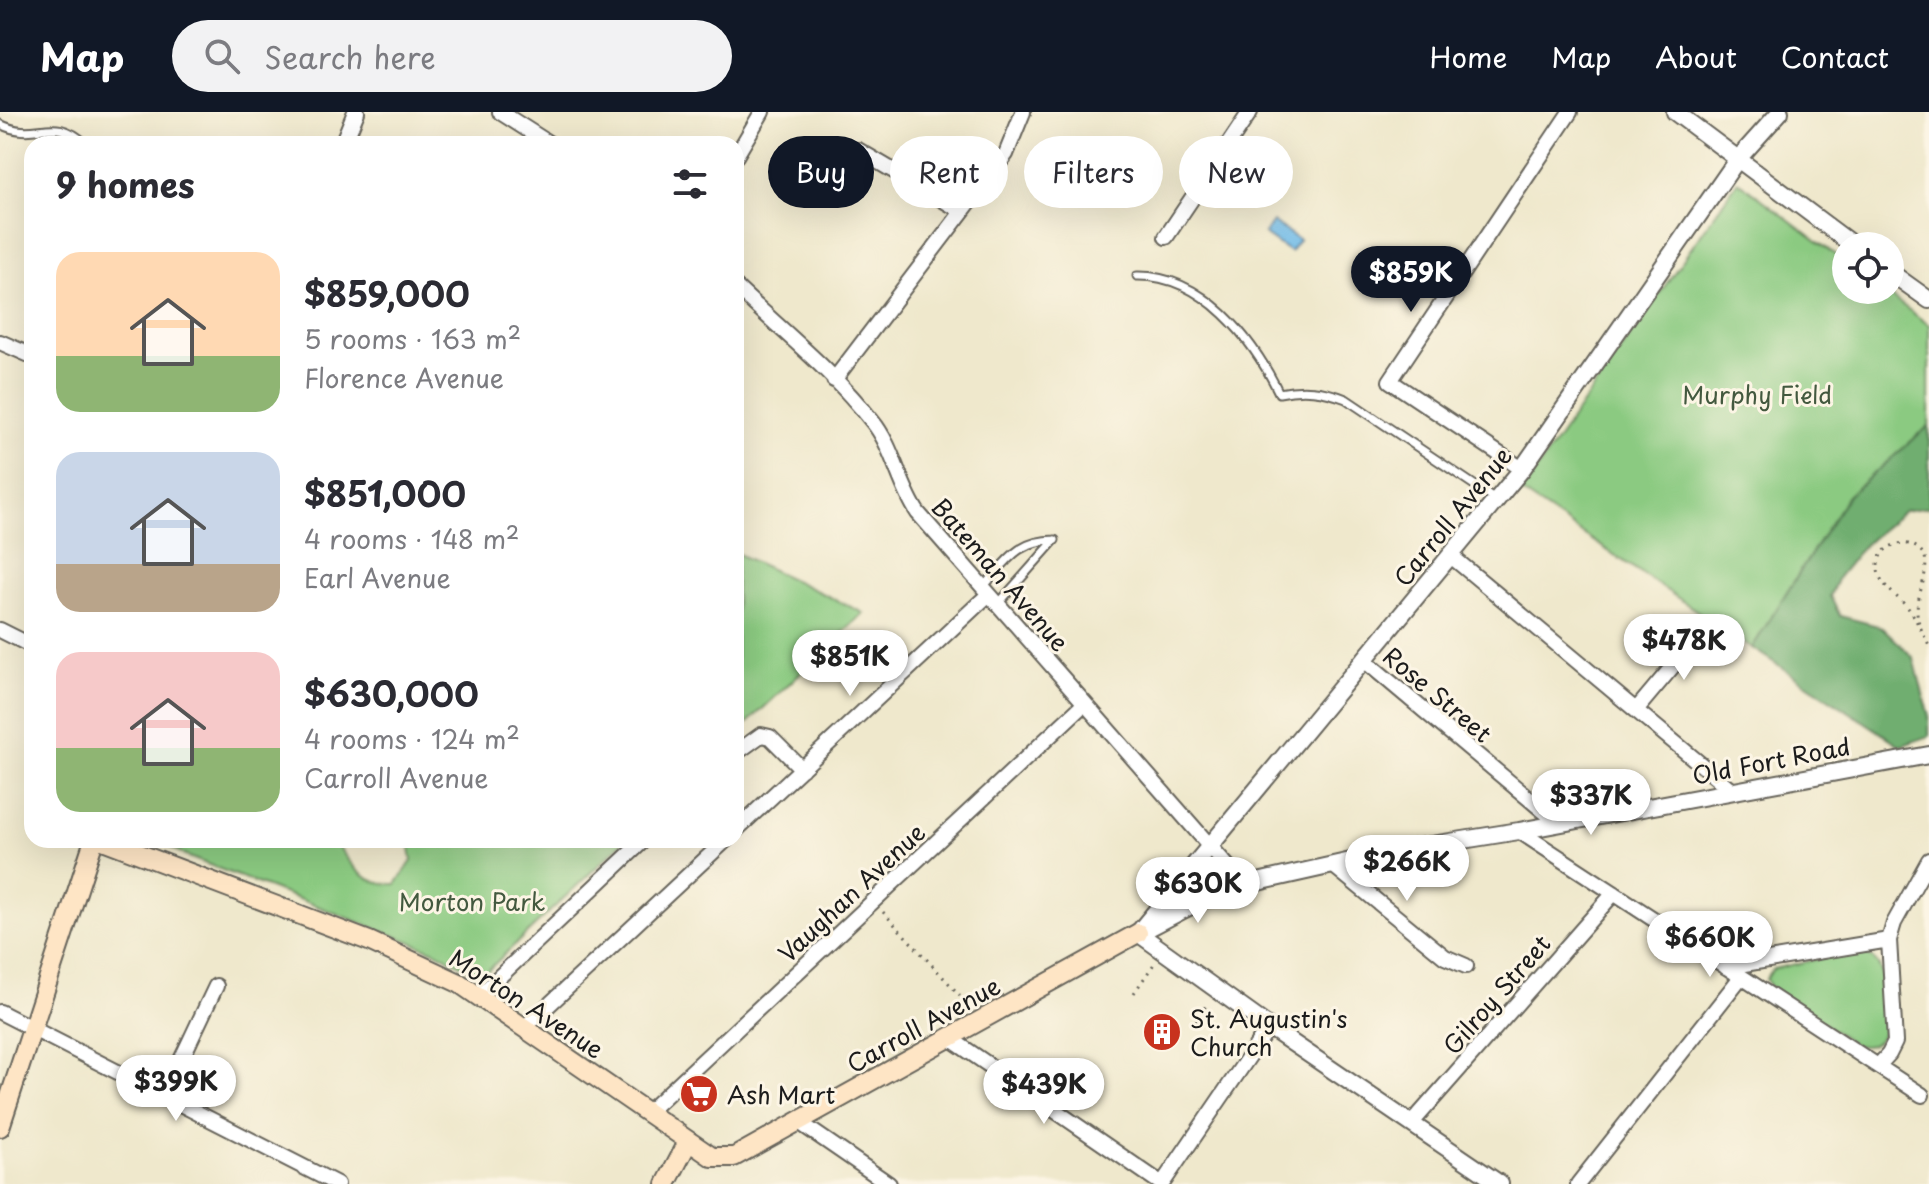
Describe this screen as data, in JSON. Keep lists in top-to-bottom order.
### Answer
{
  "streets": {
    "main road": ["Carroll Avenue", "Morton Avenue"],
    "street": [
      "Bateman Avenue",
      "Rose Street",
      "Old Fort Road",
      "Vaughan Avenue",
      "Gilroy Street"
    ]
  },
  "crossings": [
    ["Carroll Avenue", "Bateman Avenue"],
    ["Carroll Avenue", "Rose Street"],
    ["Carroll Avenue", "Old Fort Road"],
    ["Carroll Avenue", "Morton Avenue"],
    ["Bateman Avenue", "Old Fort Road"],
    ["Bateman Avenue", "Vaughan Avenue"],
    ["Rose Street", "Old Fort Road"],
    ["Vaughan Avenue", "Morton Avenue"]
  ],
  "parks": ["Murphy Field", "Morton Park"],
  "places": {
    "building": ["St. Augustin's Church"],
    "supermarket": ["Ash Mart"]
  },
  "page": {
    "header": "Map",
    "search": "Search here",
    "nav": [
      "Home",
      "Map",
      "About",
      "Contact"
    ],
    "chip": [
      "Buy",
      "Rent",
      "Filters",
      "New"
    ],
    "heading": "9 homes",
    "list": [
      {
        "name": "$859,000",
        "note": "5 rooms · 163 m² · Florence Avenue"
      },
      {
        "name": "$851,000",
        "note": "4 rooms · 148 m² · Earl Avenue"
      },
      {
        "name": "$630,000",
        "note": "4 rooms · 124 m² · Carroll Avenue"
      }
    ],
    "price": [
      "$859K",
      "$478K",
      "$851K",
      "$337K",
      "$266K",
      "$630K",
      "$660K",
      "$399K",
      "$439K"
    ]
  }
}
